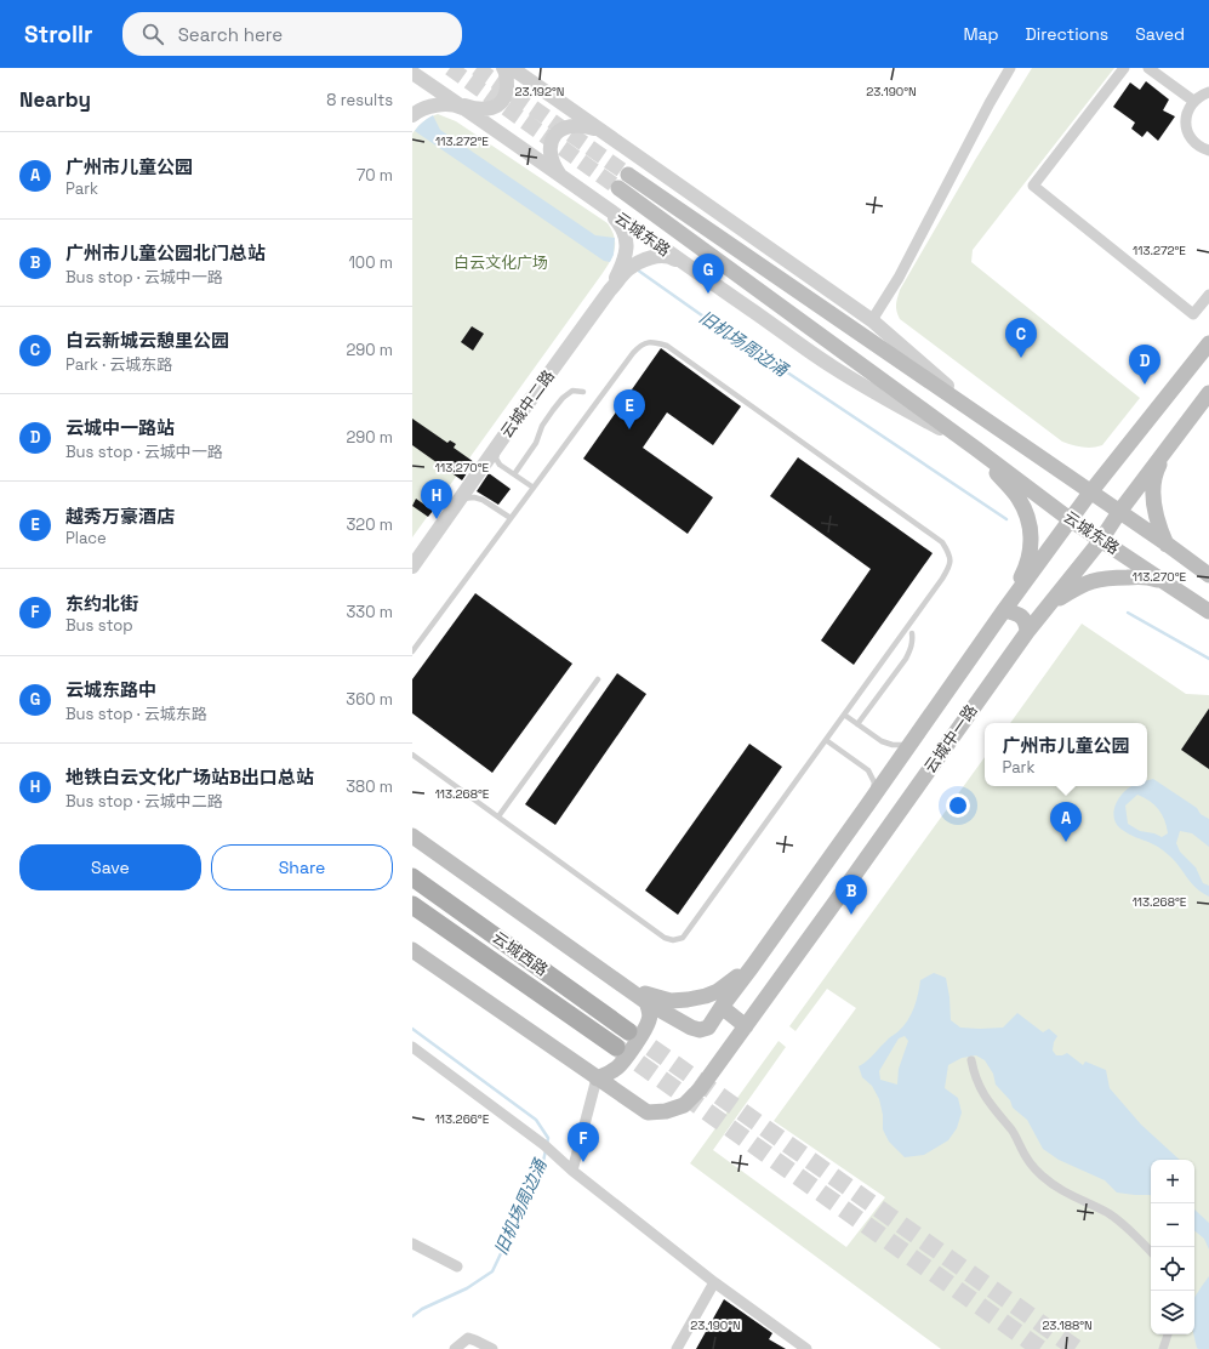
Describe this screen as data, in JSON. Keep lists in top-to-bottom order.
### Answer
{
  "streets": {
    "main road": ["云城东路", "云城中一路", "云城西路"],
    "street": ["云城中二路"]
  },
  "crossings": [
    ["云城东路", "云城中一路"]
  ],
  "water": ["旧机场周边涌"],
  "parks": ["白云文化广场"],
  "page": {
    "header": "Strollr",
    "search": "Search here",
    "nav": ["Map", "Directions", "Saved"],
    "heading": ["Nearby", "8 results"],
    "list": [
      {
        "mark": "A",
        "name": "广州市儿童公园",
        "note": "Park",
        "value": "70 m"
      },
      {
        "mark": "B",
        "name": "广州市儿童公园北门总站",
        "note": "Bus stop · 云城中一路",
        "value": "100 m"
      },
      {
        "mark": "C",
        "name": "白云新城云憩里公园",
        "note": "Park · 云城东路",
        "value": "290 m"
      },
      {
        "mark": "D",
        "name": "云城中一路站",
        "note": "Bus stop · 云城中一路",
        "value": "290 m"
      },
      {
        "mark": "E",
        "name": "越秀万豪酒店",
        "note": "Place",
        "value": "320 m"
      },
      {
        "mark": "F",
        "name": "东约北街",
        "note": "Bus stop",
        "value": "330 m"
      },
      {
        "mark": "G",
        "name": "云城东路中",
        "note": "Bus stop · 云城东路",
        "value": "360 m"
      },
      {
        "mark": "H",
        "name": "地铁白云文化广场站B出口总站",
        "note": "Bus stop · 云城中二路",
        "value": "380 m"
      }
    ],
    "pins": [
      "G",
      "C",
      "D",
      "E",
      "H",
      "A",
      "B",
      "F"
    ],
    "popup": ["广州市儿童公园", "Park"],
    "buttons": ["Save", "Share"],
    "map_buttons": ["+", "−"]
  },
  "coordinates": [
    "23.192°N",
    "23.190°N",
    "113.272°E",
    "113.270°E",
    "113.268°E",
    "113.266°E",
    "23.188°N"
  ]
}
